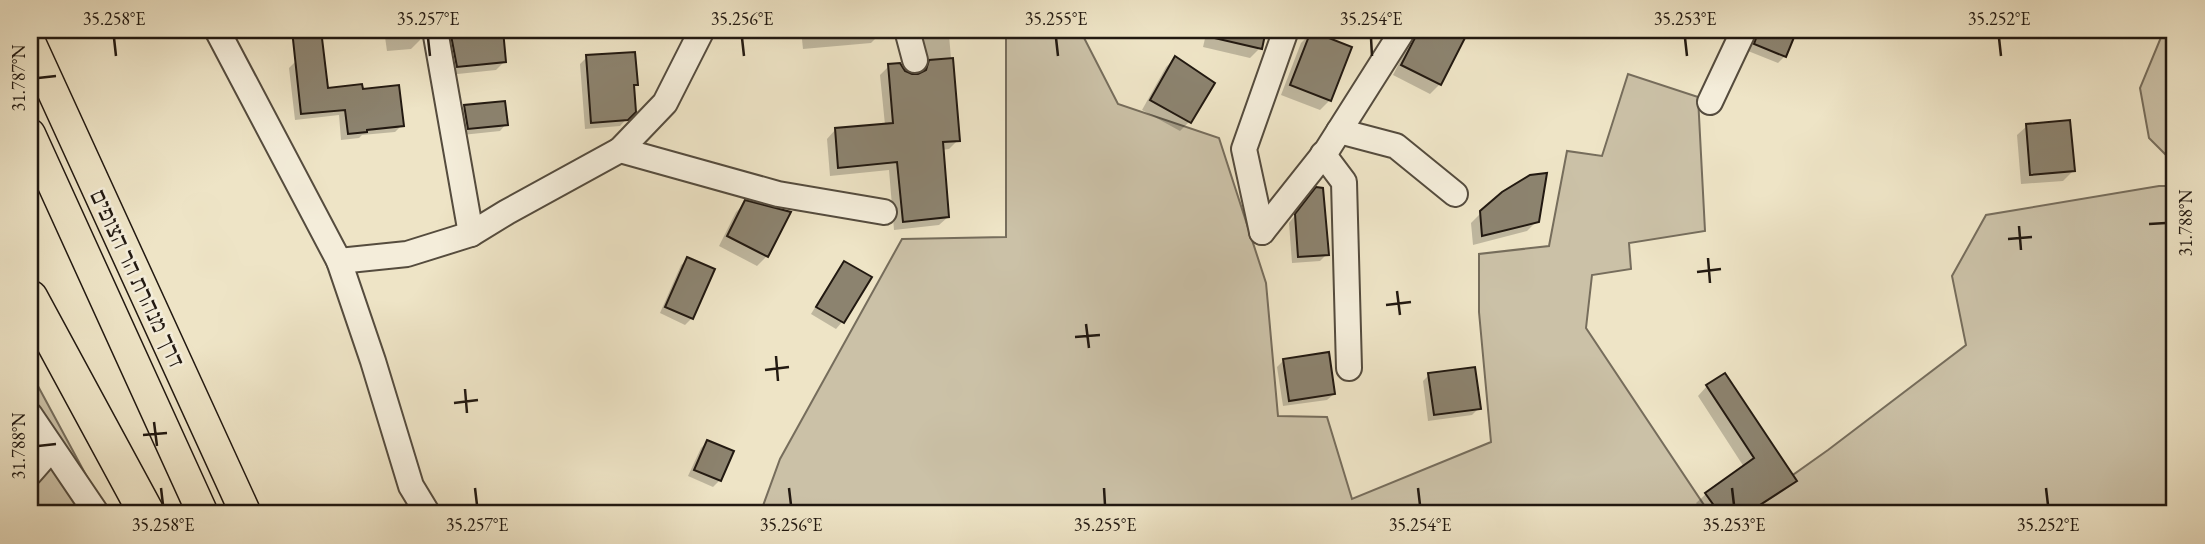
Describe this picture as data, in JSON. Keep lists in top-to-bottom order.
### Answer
{
  "streets": {
    "main road": ["דרך מנהרת הר הצופים"]
  },
  "coordinates": [
    "35.258°E",
    "35.257°E",
    "35.256°E",
    "35.255°E",
    "35.254°E",
    "35.253°E",
    "35.252°E",
    "31.787°N",
    "31.788°N"
  ]
}
